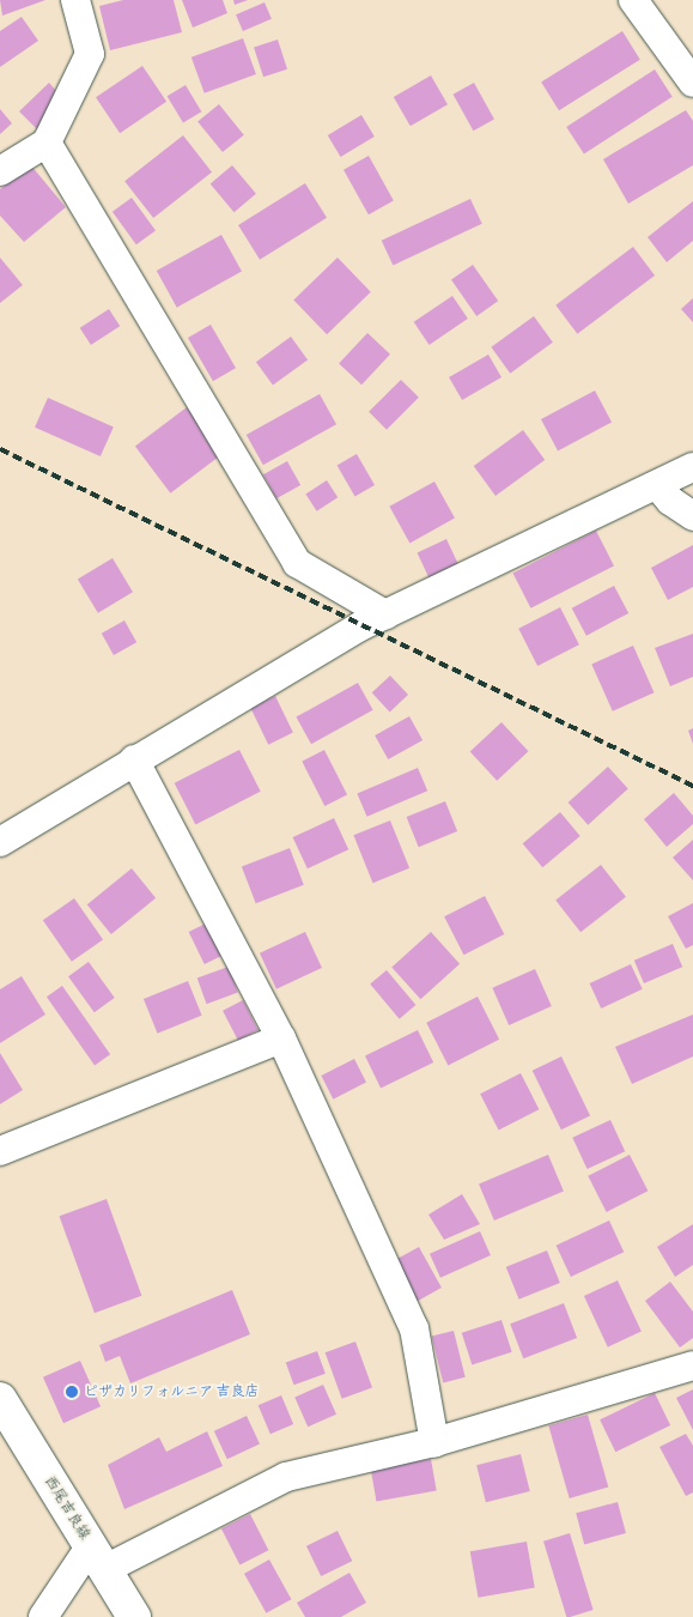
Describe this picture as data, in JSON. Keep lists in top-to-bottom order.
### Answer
{
  "streets": {
    "main road": ["西尾吉良線"]
  },
  "places": ["ピザカリフォルニア 吉良店"]
}
